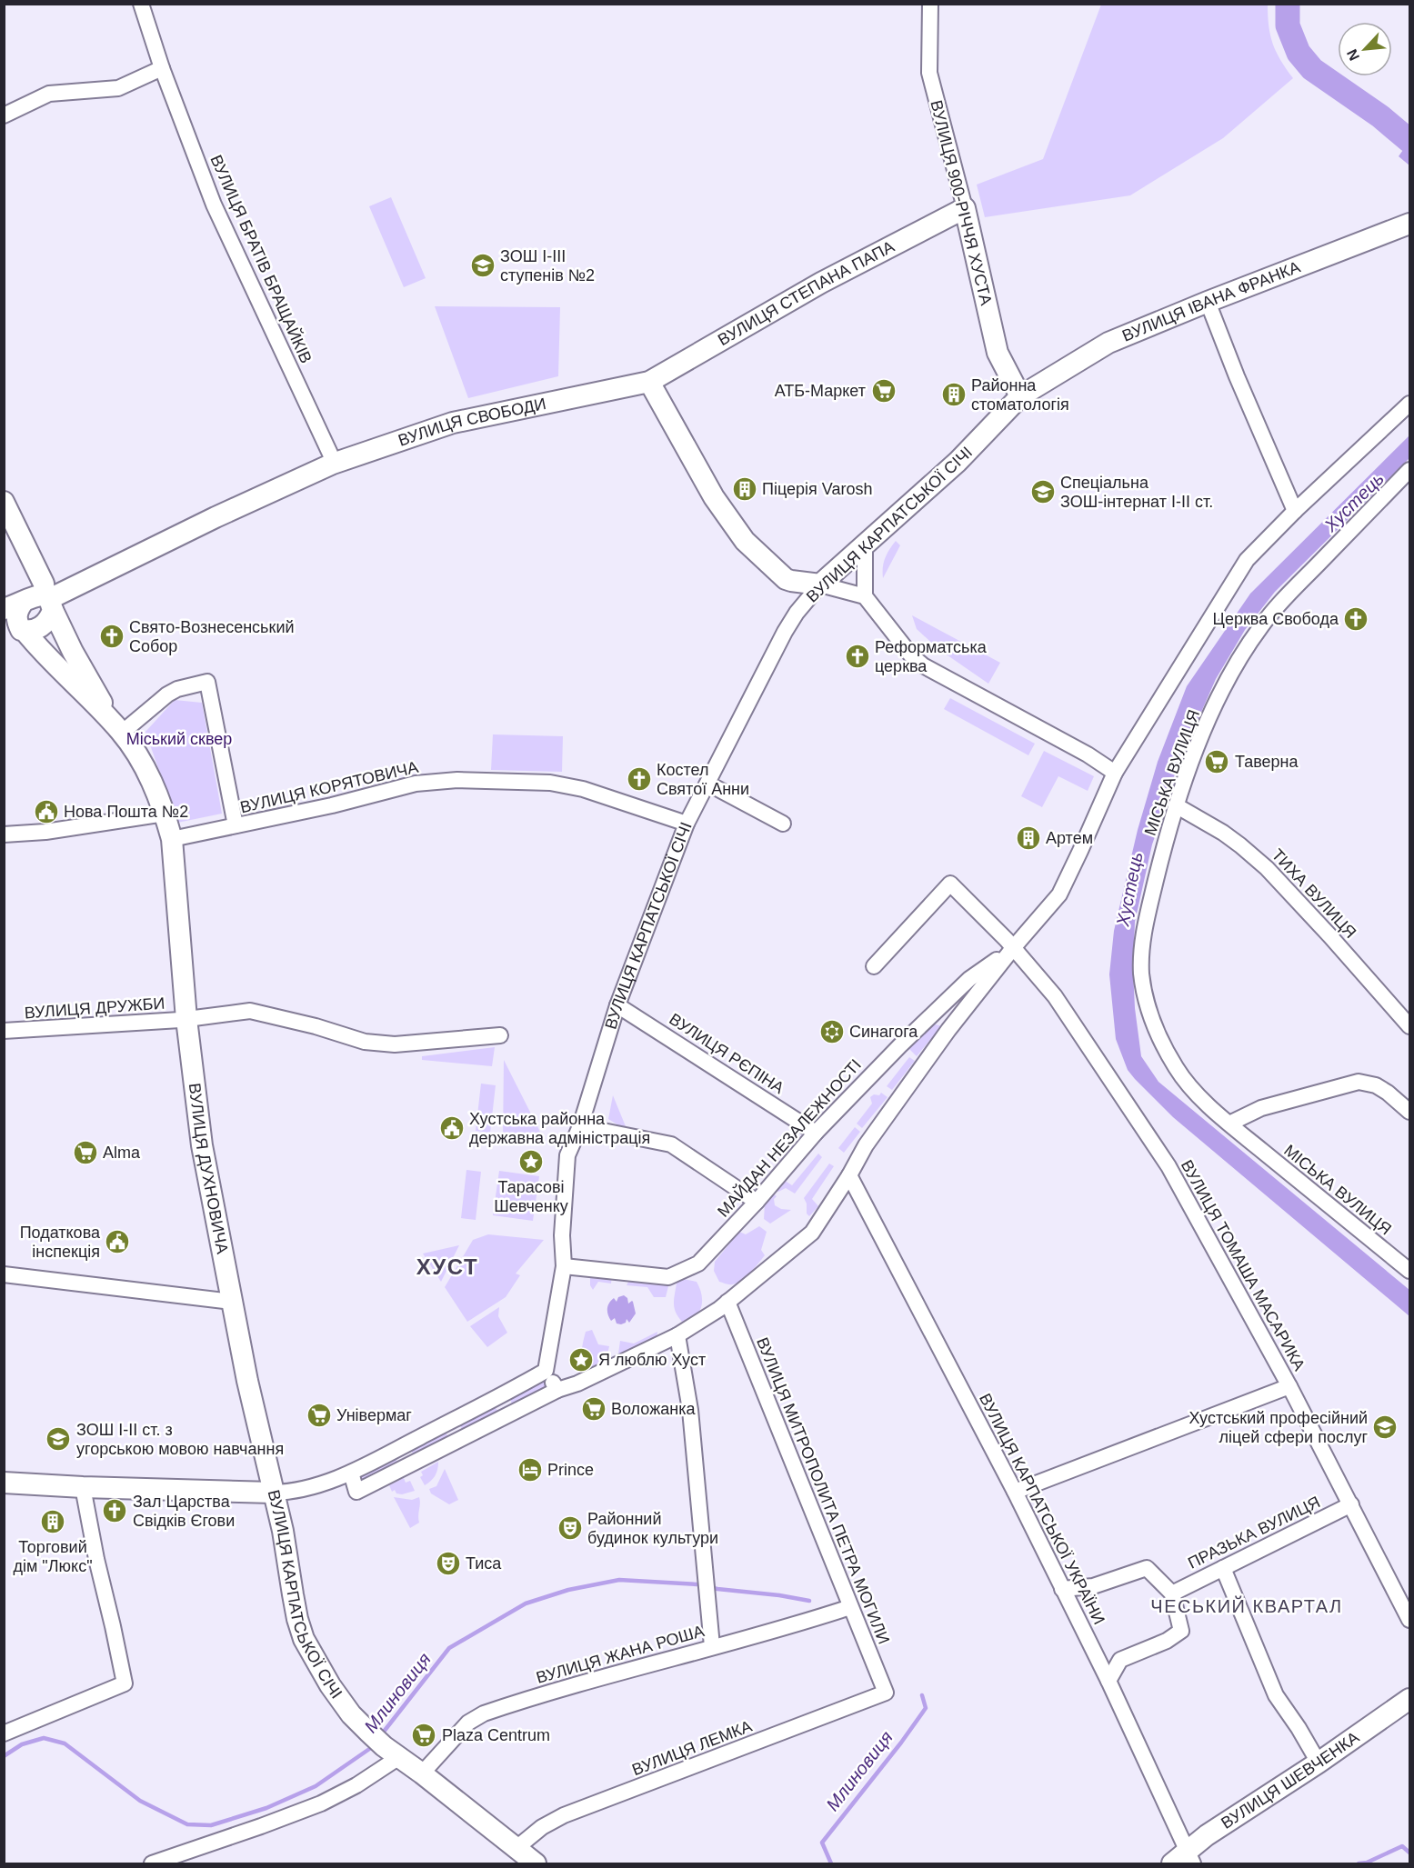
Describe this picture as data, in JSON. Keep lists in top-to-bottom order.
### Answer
{
  "streets": {
    "main road": [
      "ВУЛИЦЯ 900-РІЧЧЯ ХУСТА",
      "ВУЛИЦЯ СТЕПАНА ПАПА",
      "ВУЛИЦЯ ІВАНА ФРАНКА",
      "ВУЛИЦЯ СВОБОДИ",
      "ВУЛИЦЯ КАРПАТСЬКОЇ СІЧІ",
      "ВУЛИЦЯ ДУХНОВИЧА",
      "ВУЛИЦЯ ШЕВЧЕНКА"
    ],
    "street": [
      "ВУЛИЦЯ БРАТІВ БРАЩАЙКІВ",
      "МІСЬКА ВУЛИЦЯ",
      "ВУЛИЦЯ КОРЯТОВИЧА",
      "ТИХА ВУЛИЦЯ",
      "ВУЛИЦЯ ДРУЖБИ",
      "ВУЛИЦЯ РЄПІНА",
      "МАЙДАН НЕЗАЛЕЖНОСТІ",
      "ВУЛИЦЯ ТОМАША МАСАРИКА",
      "ВУЛИЦЯ МИТРОПОЛИТА ПЕТРА МОГИЛИ",
      "ВУЛИЦЯ КАРПАТСЬКОЇ УКРАЇНИ",
      "ПРАЗЬКА ВУЛИЦЯ",
      "ВУЛИЦЯ ЖАНА РОША",
      "ВУЛИЦЯ ЛЕМКА"
    ]
  },
  "crossings": [
    ["ВУЛИЦЯ 900-РІЧЧЯ ХУСТА", "ВУЛИЦЯ СТЕПАНА ПАПА"],
    ["ВУЛИЦЯ 900-РІЧЧЯ ХУСТА", "ВУЛИЦЯ ІВАНА ФРАНКА"],
    ["ВУЛИЦЯ 900-РІЧЧЯ ХУСТА", "ВУЛИЦЯ КАРПАТСЬКОЇ СІЧІ"],
    ["ВУЛИЦЯ БРАТІВ БРАЩАЙКІВ", "ВУЛИЦЯ СВОБОДИ"],
    ["ВУЛИЦЯ СТЕПАНА ПАПА", "ВУЛИЦЯ СВОБОДИ"],
    ["ВУЛИЦЯ ІВАНА ФРАНКА", "ВУЛИЦЯ КАРПАТСЬКОЇ СІЧІ"],
    ["ВУЛИЦЯ КАРПАТСЬКОЇ СІЧІ", "ВУЛИЦЯ КОРЯТОВИЧА"],
    ["ВУЛИЦЯ КАРПАТСЬКОЇ СІЧІ", "ВУЛИЦЯ РЄПІНА"],
    ["ВУЛИЦЯ КАРПАТСЬКОЇ СІЧІ", "МАЙДАН НЕЗАЛЕЖНОСТІ"],
    ["ВУЛИЦЯ КАРПАТСЬКОЇ СІЧІ", "ВУЛИЦЯ ДУХНОВИЧА"],
    ["ВУЛИЦЯ КАРПАТСЬКОЇ СІЧІ", "ВУЛИЦЯ ЖАНА РОША"],
    ["ВУЛИЦЯ КАРПАТСЬКОЇ СІЧІ", "ВУЛИЦЯ ЛЕМКА"],
    ["МІСЬКА ВУЛИЦЯ", "ТИХА ВУЛИЦЯ"],
    ["ВУЛИЦЯ КОРЯТОВИЧА", "ВУЛИЦЯ ДУХНОВИЧА"],
    ["ВУЛИЦЯ ДРУЖБИ", "ВУЛИЦЯ ДУХНОВИЧА"],
    ["ВУЛИЦЯ РЄПІНА", "МАЙДАН НЕЗАЛЕЖНОСТІ"],
    ["МАЙДАН НЕЗАЛЕЖНОСТІ", "ВУЛИЦЯ ТОМАША МАСАРИКА"],
    ["МАЙДАН НЕЗАЛЕЖНОСТІ", "ВУЛИЦЯ МИТРОПОЛИТА ПЕТРА МОГИЛИ"],
    ["МАЙДАН НЕЗАЛЕЖНОСТІ", "ВУЛИЦЯ КАРПАТСЬКОЇ УКРАЇНИ"],
    ["ВУЛИЦЯ ТОМАША МАСАРИКА", "ПРАЗЬКА ВУЛИЦЯ"],
    ["ВУЛИЦЯ МИТРОПОЛИТА ПЕТРА МОГИЛИ", "ВУЛИЦЯ ЖАНА РОША"],
    ["ВУЛИЦЯ МИТРОПОЛИТА ПЕТРА МОГИЛИ", "ВУЛИЦЯ ЛЕМКА"],
    ["ВУЛИЦЯ КАРПАТСЬКОЇ УКРАЇНИ", "ВУЛИЦЯ ШЕВЧЕНКА"]
  ],
  "districts": ["ХУСТ", "ЧЕСЬКИЙ КВАРТАЛ"],
  "water": ["Хустець", "Млиновиця"],
  "parks": ["Міський сквер"],
  "places": {
    "school or university": [
      "ЗОШ І-ІІІ ступенів №2",
      "Спеціальна ЗОШ-інтернат І-ІІ ст.",
      "Хустський професійний ліцей сфери послуг",
      "ЗОШ І-ІІ ст. з угорською мовою навчання"
    ],
    "supermarket": [
      "АТБ-Маркет",
      "Таверна",
      "Alma",
      "Воложанка",
      "Універмаг",
      "Plaza Centrum"
    ],
    "building": [
      "Районна стоматологія",
      "Піцерія Varosh",
      "Артем",
      "Торговий дім \"Люкс\""
    ],
    "church": [
      "Церква Свобода",
      "Свято-Вознесенський Собор",
      "Реформатська церква",
      "Костел Святої Анни",
      "Зал Царства Свідків Єгови"
    ],
    "public building": ["Нова Пошта №2", "Хустська районна державна адміністрація", "Податкова інспекція"],
    "synagogue": ["Синагога"],
    "place": ["Тарасові Шевченку", "Я люблю Хуст"],
    "hotel": ["Prince"],
    "theatre": ["Районний будинок культури", "Тиса"]
  },
  "north": "bottom left"
}
